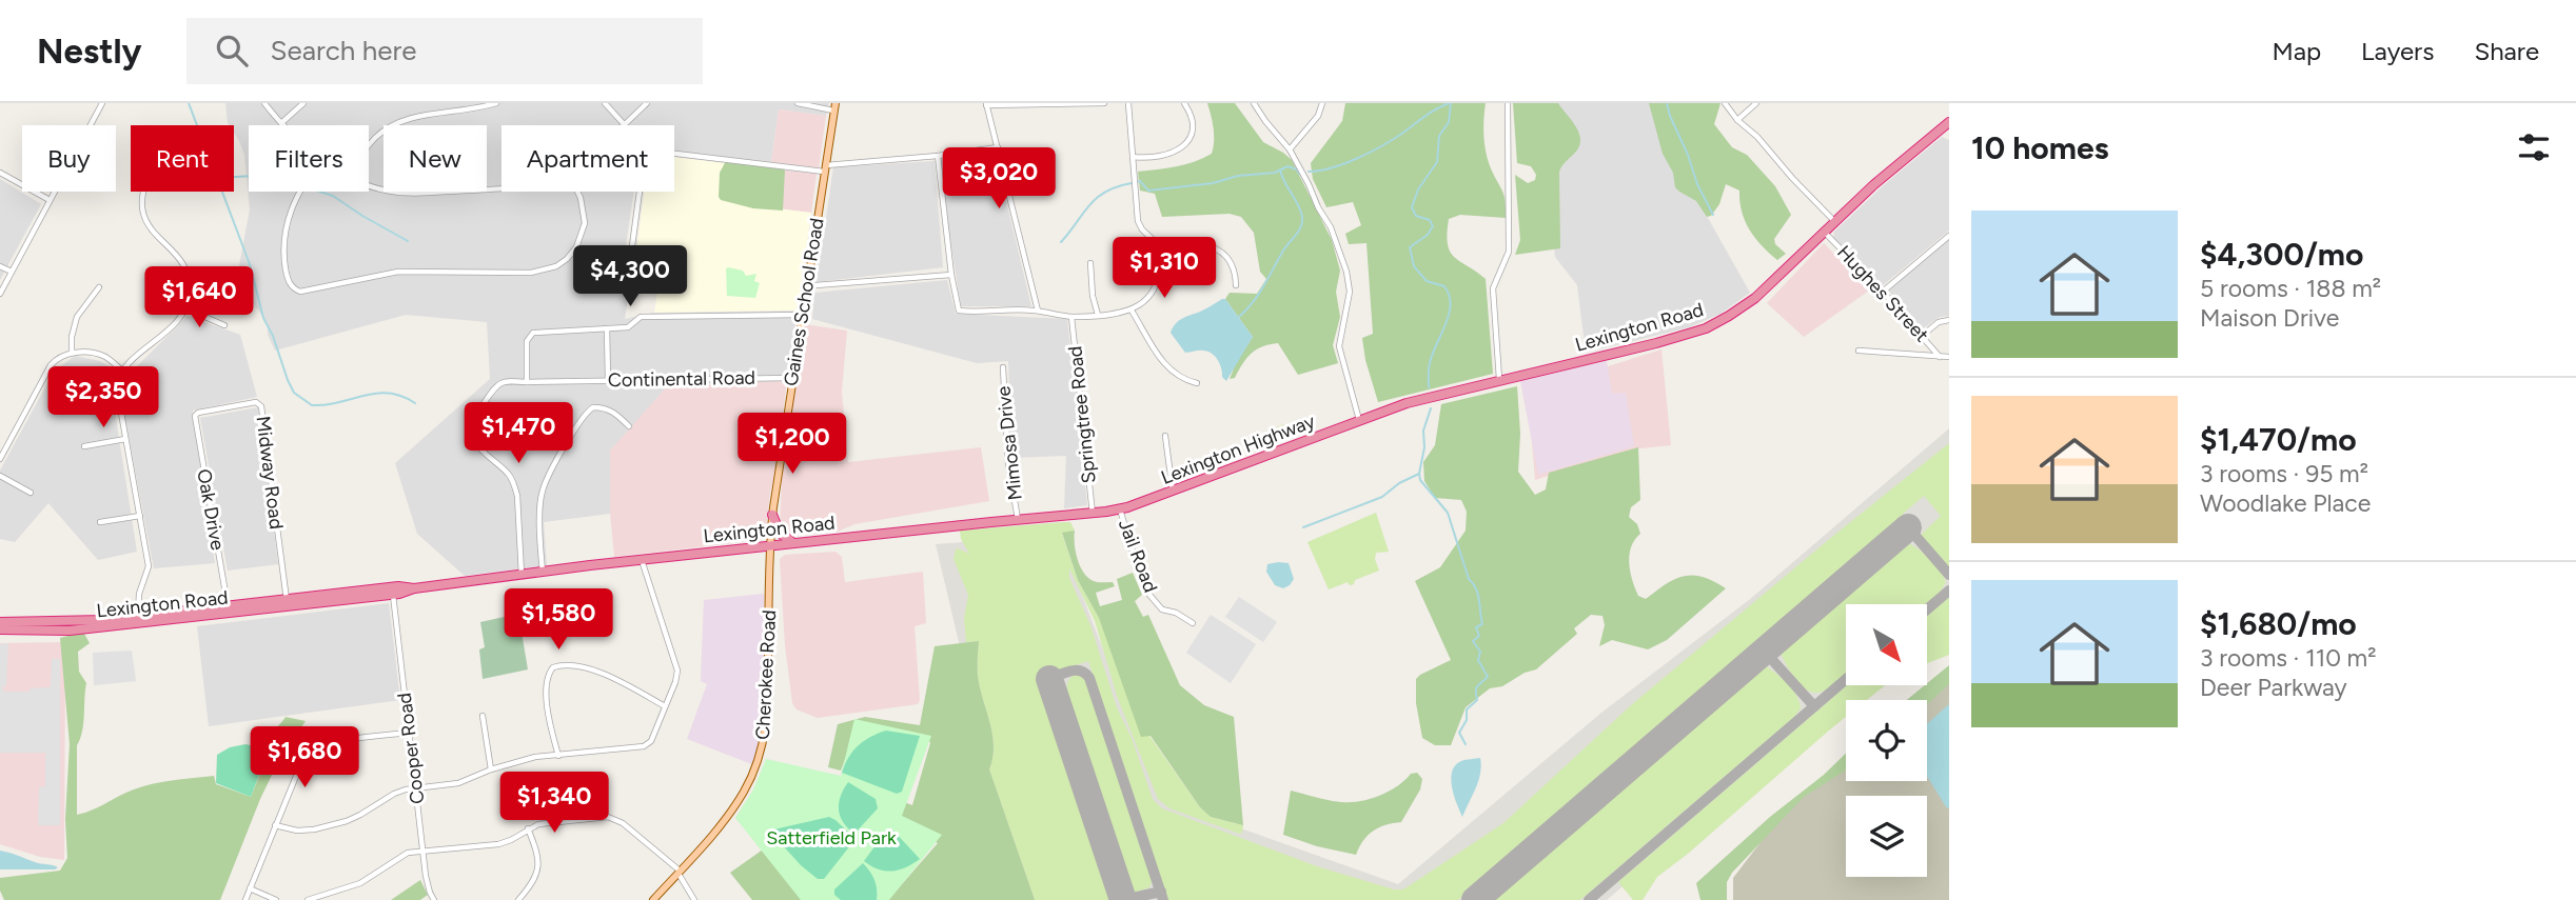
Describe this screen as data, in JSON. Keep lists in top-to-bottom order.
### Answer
{
  "streets": {
    "highway": ["Lexington Road", "Lexington Highway"],
    "main road": ["Gaines School Road", "Cherokee Road"],
    "street": [
      "Hughes Street",
      "Continental Road",
      "Springtree Road",
      "Mimosa Drive",
      "Midway Road",
      "Oak Drive",
      "Jail Road",
      "Cooper Road"
    ]
  },
  "crossings": [
    ["Hughes Street", "Lexington Road"],
    ["Gaines School Road", "Lexington Road"],
    ["Gaines School Road", "Continental Road"],
    ["Gaines School Road", "Cherokee Road"],
    ["Lexington Road", "Continental Road"],
    ["Lexington Road", "Springtree Road"],
    ["Lexington Road", "Mimosa Drive"],
    ["Lexington Road", "Lexington Highway"],
    ["Lexington Road", "Midway Road"],
    ["Lexington Road", "Oak Drive"],
    ["Lexington Road", "Jail Road"],
    ["Lexington Road", "Cherokee Road"],
    ["Lexington Road", "Cooper Road"],
    ["Lexington Highway", "Jail Road"],
    ["Midway Road", "Oak Drive"]
  ],
  "parks": ["Satterfield Park"],
  "north": "bottom right",
  "page": {
    "header": "Nestly",
    "search": "Search here",
    "nav": ["Map", "Layers", "Share"],
    "heading": "10 homes",
    "chip": [
      "Buy",
      "Rent",
      "Filters",
      "New",
      "Apartment"
    ],
    "price": [
      "$3,020",
      "$1,310",
      "$4,300",
      "$1,640",
      "$2,350",
      "$1,470",
      "$1,200",
      "$1,580",
      "$1,680",
      "$1,340"
    ],
    "list": [
      {
        "name": "$4,300/mo",
        "note": "5 rooms · 188 m² · Maison Drive"
      },
      {
        "name": "$1,470/mo",
        "note": "3 rooms · 95 m² · Woodlake Place"
      },
      {
        "name": "$1,680/mo",
        "note": "3 rooms · 110 m² · Deer Parkway"
      }
    ]
  }
}
